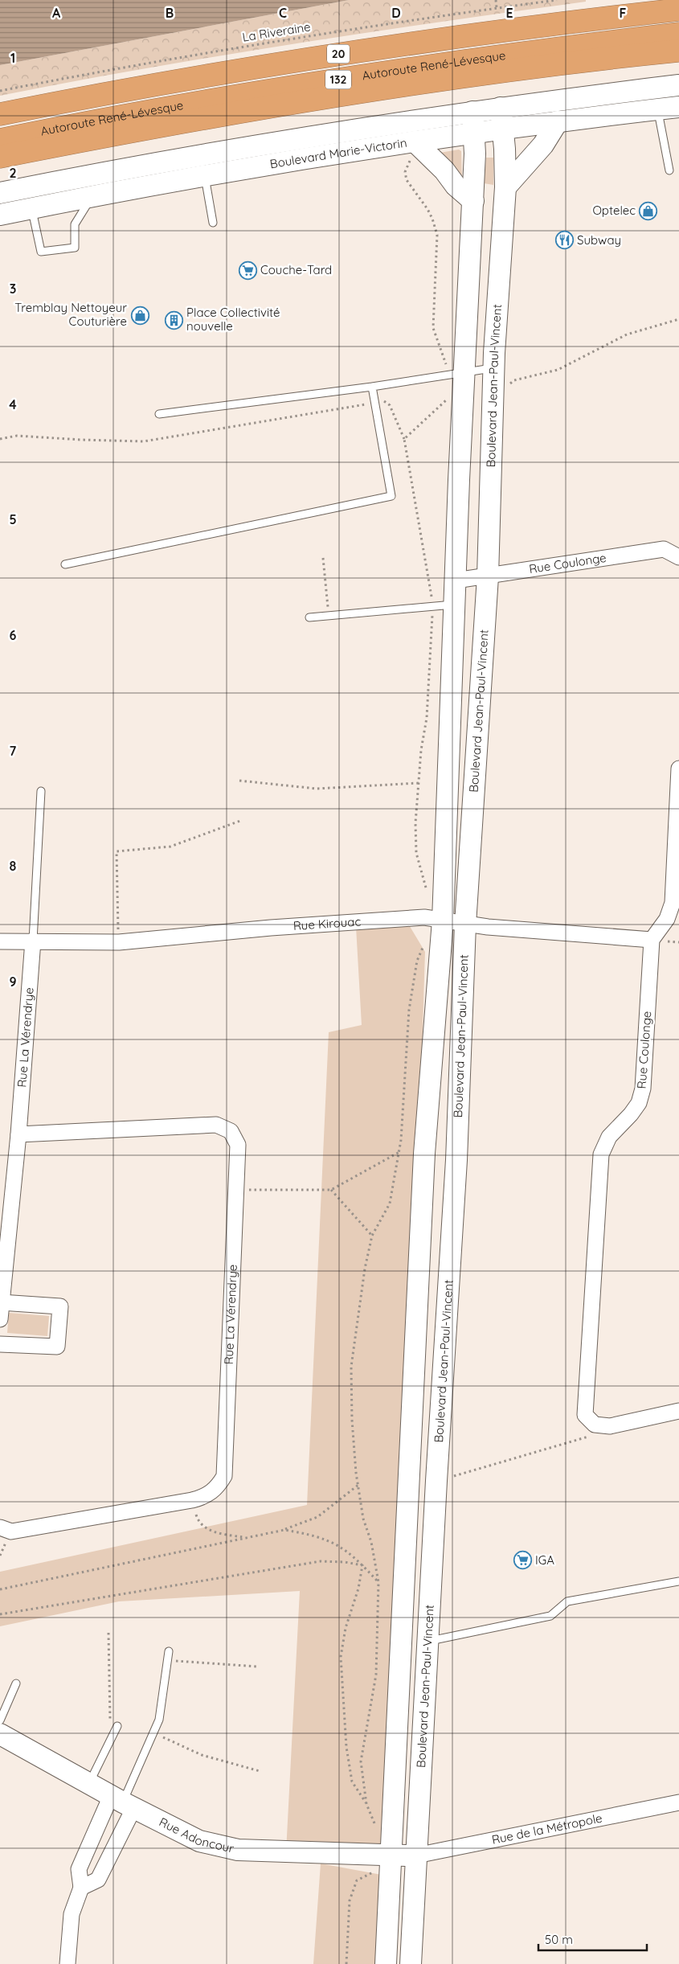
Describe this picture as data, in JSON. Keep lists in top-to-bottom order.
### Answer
{
  "streets": {
    "highway": ["20", "Autoroute René-Lévesque", "132"],
    "street": [
      "Boulevard Marie-Victorin",
      "Boulevard Jean-Paul-Vincent",
      "Rue Coulonge",
      "Rue Kirouac",
      "Rue La Vérendrye",
      "Rue de la Métropole",
      "Rue Adoncour"
    ],
    "path": ["La Riveraine"]
  },
  "crossings": [
    ["Boulevard Marie-Victorin", "Boulevard Jean-Paul-Vincent"],
    ["Boulevard Jean-Paul-Vincent", "Rue Coulonge"],
    ["Boulevard Jean-Paul-Vincent", "Rue Kirouac"],
    ["Boulevard Jean-Paul-Vincent", "Rue de la Métropole"],
    ["Boulevard Jean-Paul-Vincent", "Rue Adoncour"],
    ["Rue Coulonge", "Rue Kirouac"],
    ["Rue Kirouac", "Rue La Vérendrye"],
    ["Rue de la Métropole", "Rue Adoncour"]
  ],
  "places": {
    "shop": ["Optelec", "Tremblay Nettoyeur Couturière"],
    "restaurant": ["Subway"],
    "supermarket": ["Couche-Tard", "IGA"],
    "building": ["Place Collectivité nouvelle"]
  },
  "scale_bar": "50 m",
  "grid": {
    "columns": [
      "A",
      "B",
      "C",
      "D",
      "E",
      "F"
    ],
    "rows": [
      "1",
      "2",
      "3",
      "4",
      "5",
      "6",
      "7",
      "8",
      "9"
    ]
  }
}
